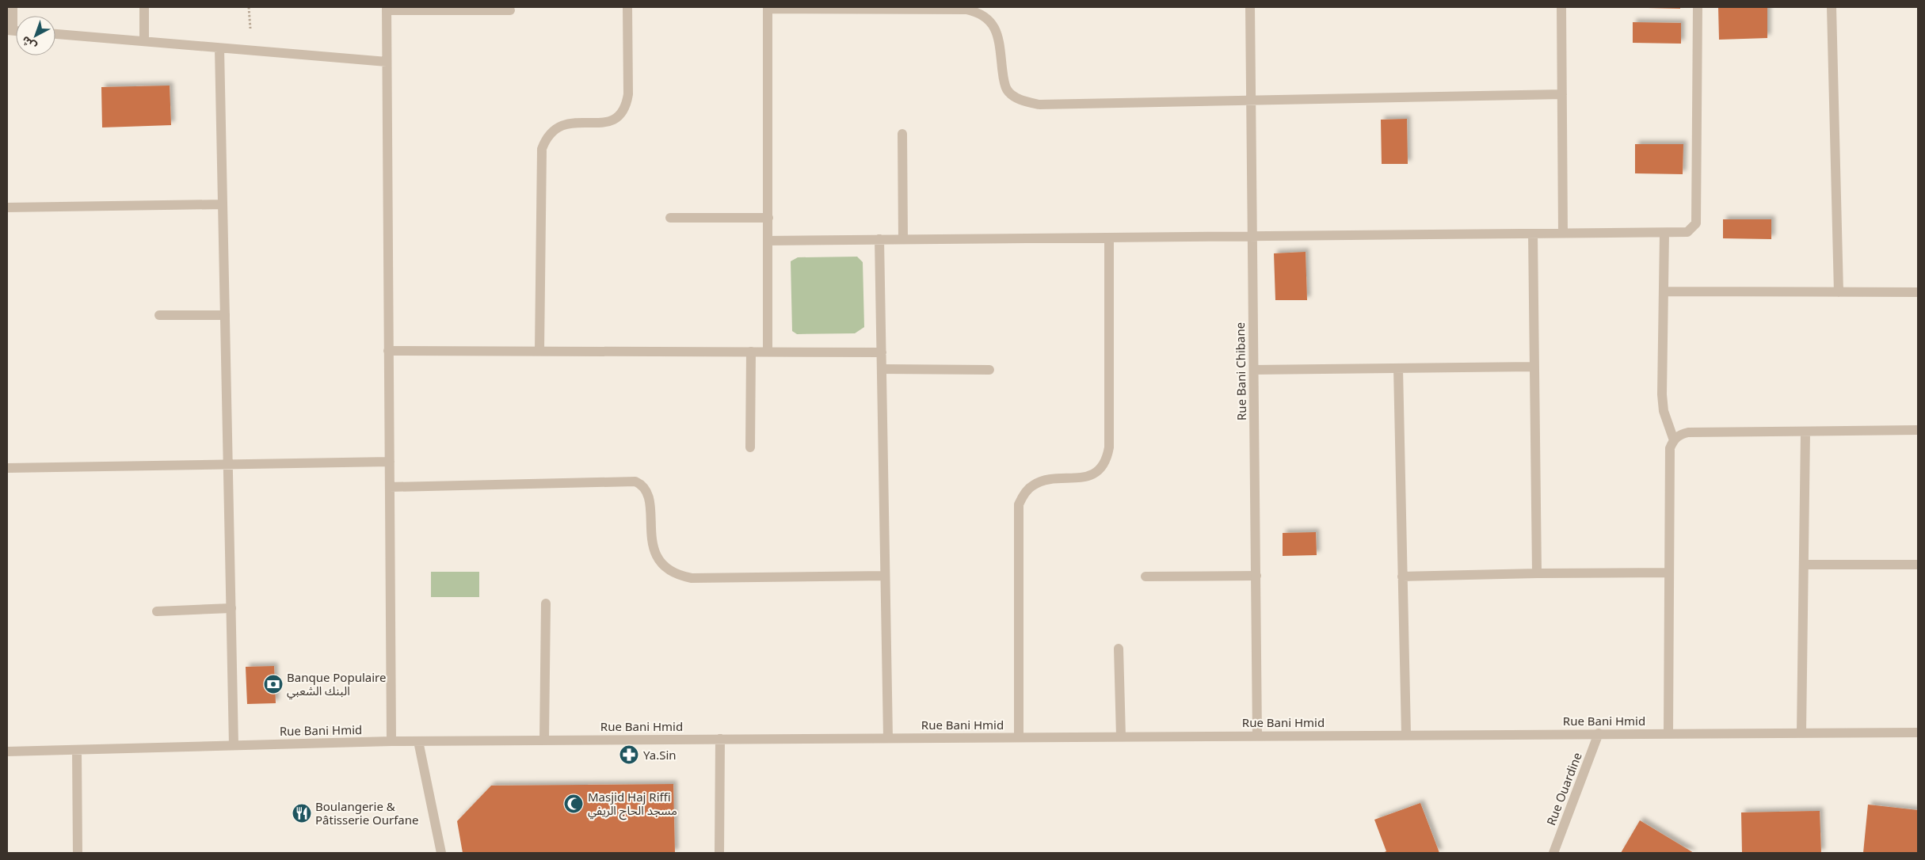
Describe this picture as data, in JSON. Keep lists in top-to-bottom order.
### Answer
{
  "streets": {
    "street": ["Rue Bani Chibane", "Rue Bani Hmid", "Rue Ouardine"]
  },
  "crossings": [
    ["Rue Bani Chibane", "Rue Bani Hmid"],
    ["Rue Bani Hmid", "Rue Ouardine"]
  ],
  "places": {
    "bank": ["Banque Populaire البنك الشعبي"],
    "pharmacy": ["Ya.Sin"],
    "mosque": ["Masjid Haj Riffi مسجد الحاج الريفي"],
    "restaurant": ["Boulangerie & Pâtisserie Ourfane"]
  },
  "north": "bottom left"
}
